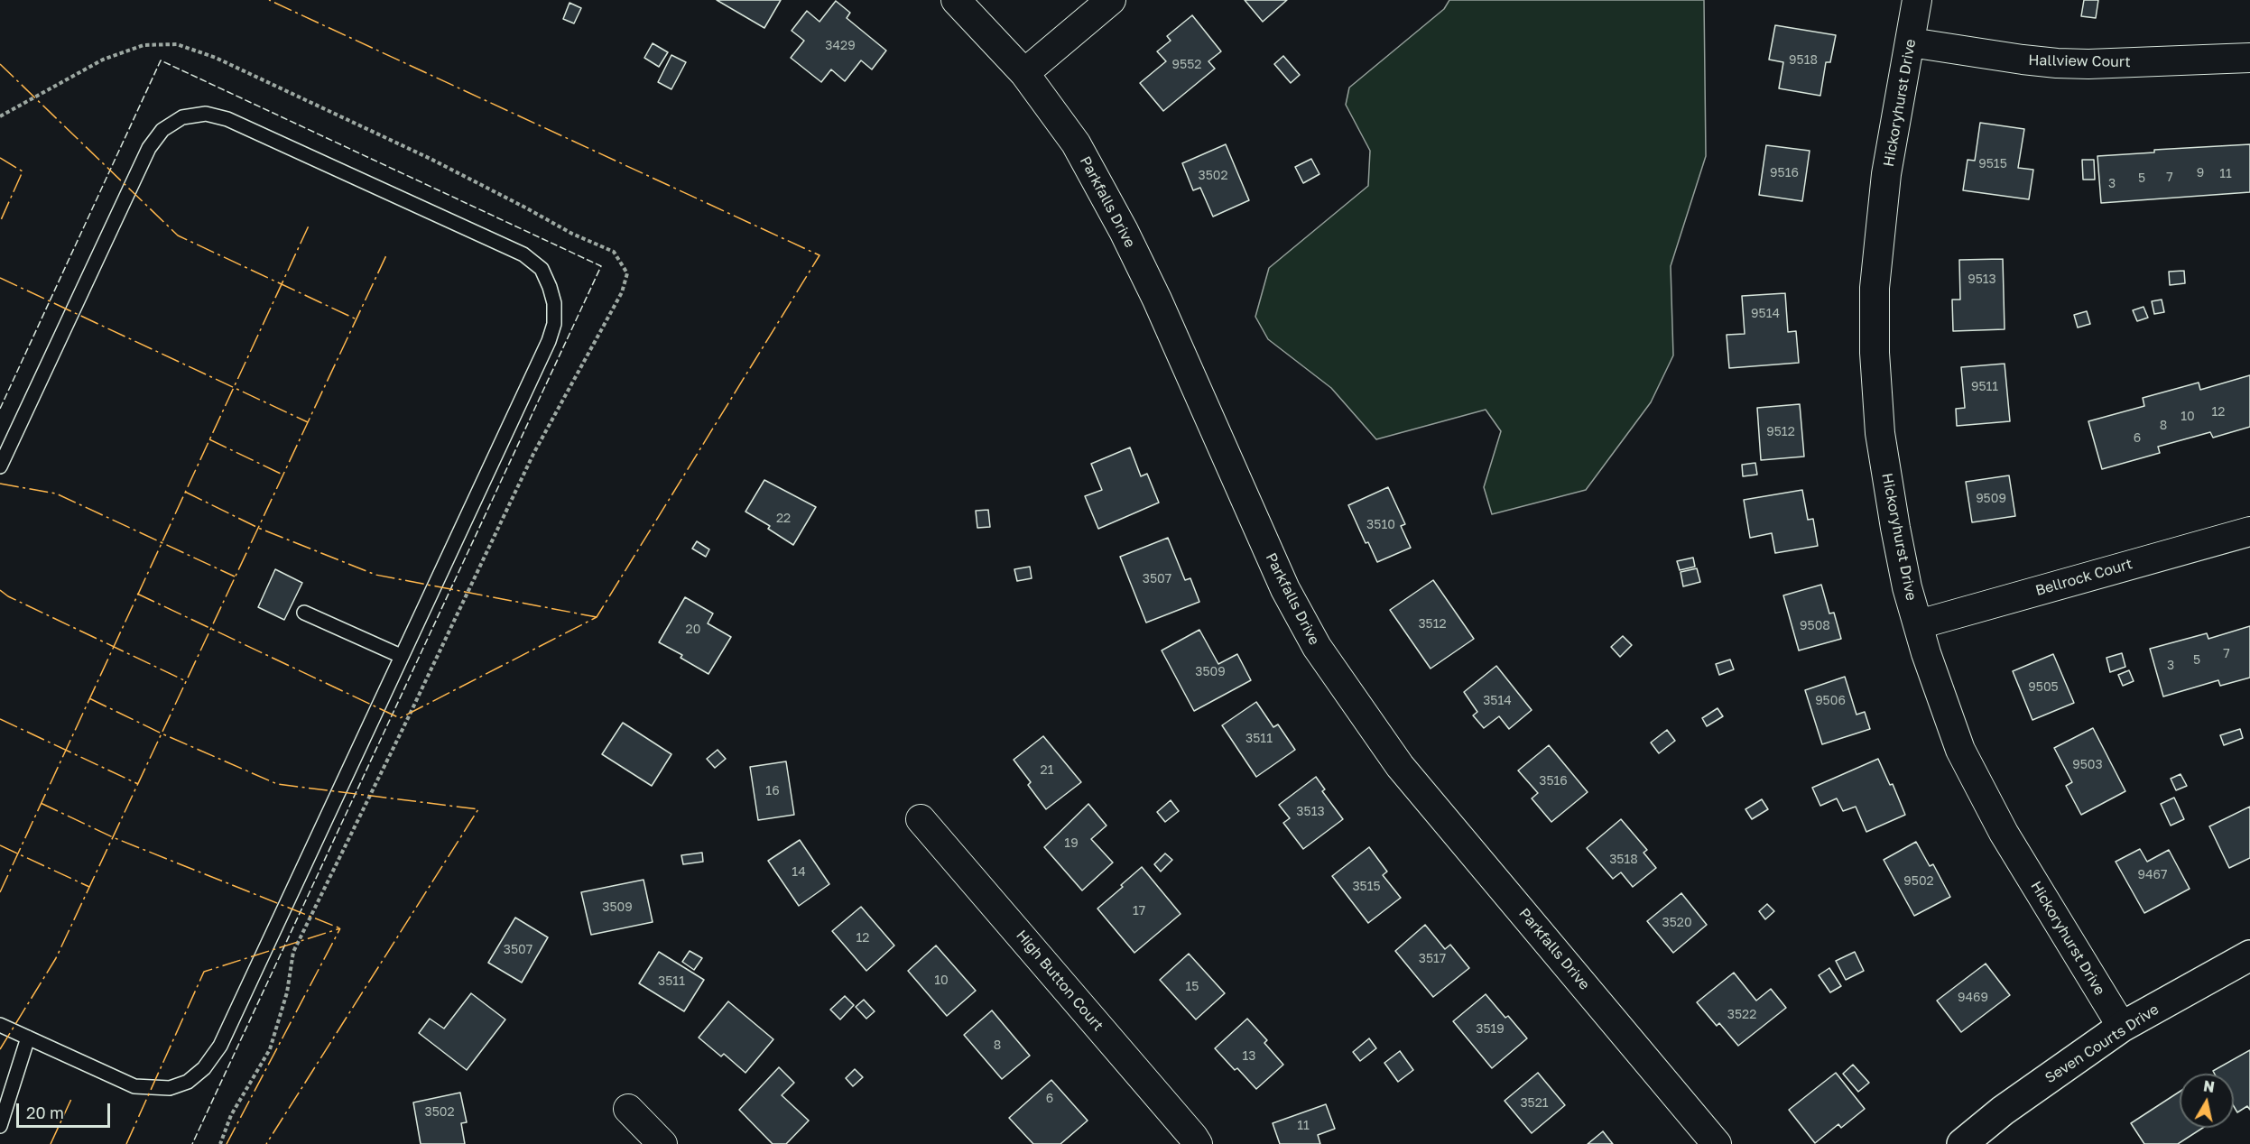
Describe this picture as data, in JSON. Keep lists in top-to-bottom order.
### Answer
{
  "streets": {
    "street": [
      "Hallview Court",
      "Hickoryhurst Drive",
      "Parkfalls Drive",
      "Bellrock Court",
      "High Button Court",
      "Seven Courts Drive"
    ]
  },
  "crossings": [
    ["Hallview Court", "Hickoryhurst Drive"],
    ["Hickoryhurst Drive", "Bellrock Court"],
    ["Hickoryhurst Drive", "Seven Courts Drive"]
  ],
  "house_numbers": [
    "3429",
    "9518",
    "9552",
    "9515",
    "9516",
    "9",
    "11",
    "3502",
    "7",
    "5",
    "3",
    "9513",
    "9514",
    "9511",
    "12",
    "10",
    "8",
    "9512",
    "6",
    "9509",
    "22",
    "3510",
    "3507",
    "3512",
    "9508",
    "20",
    "7",
    "5",
    "3",
    "3509",
    "9505",
    "3514",
    "9506",
    "3511",
    "9503",
    "21",
    "3516",
    "16",
    "3513",
    "19",
    "3518",
    "14",
    "9467",
    "9502",
    "3515",
    "3509",
    "17",
    "3520",
    "12",
    "3507",
    "3517",
    "10",
    "3511",
    "15",
    "9469",
    "3522",
    "3519",
    "8",
    "13",
    "6",
    "3521",
    "3502",
    "11"
  ],
  "scale_bar": "20 m",
  "north": "top"
}
